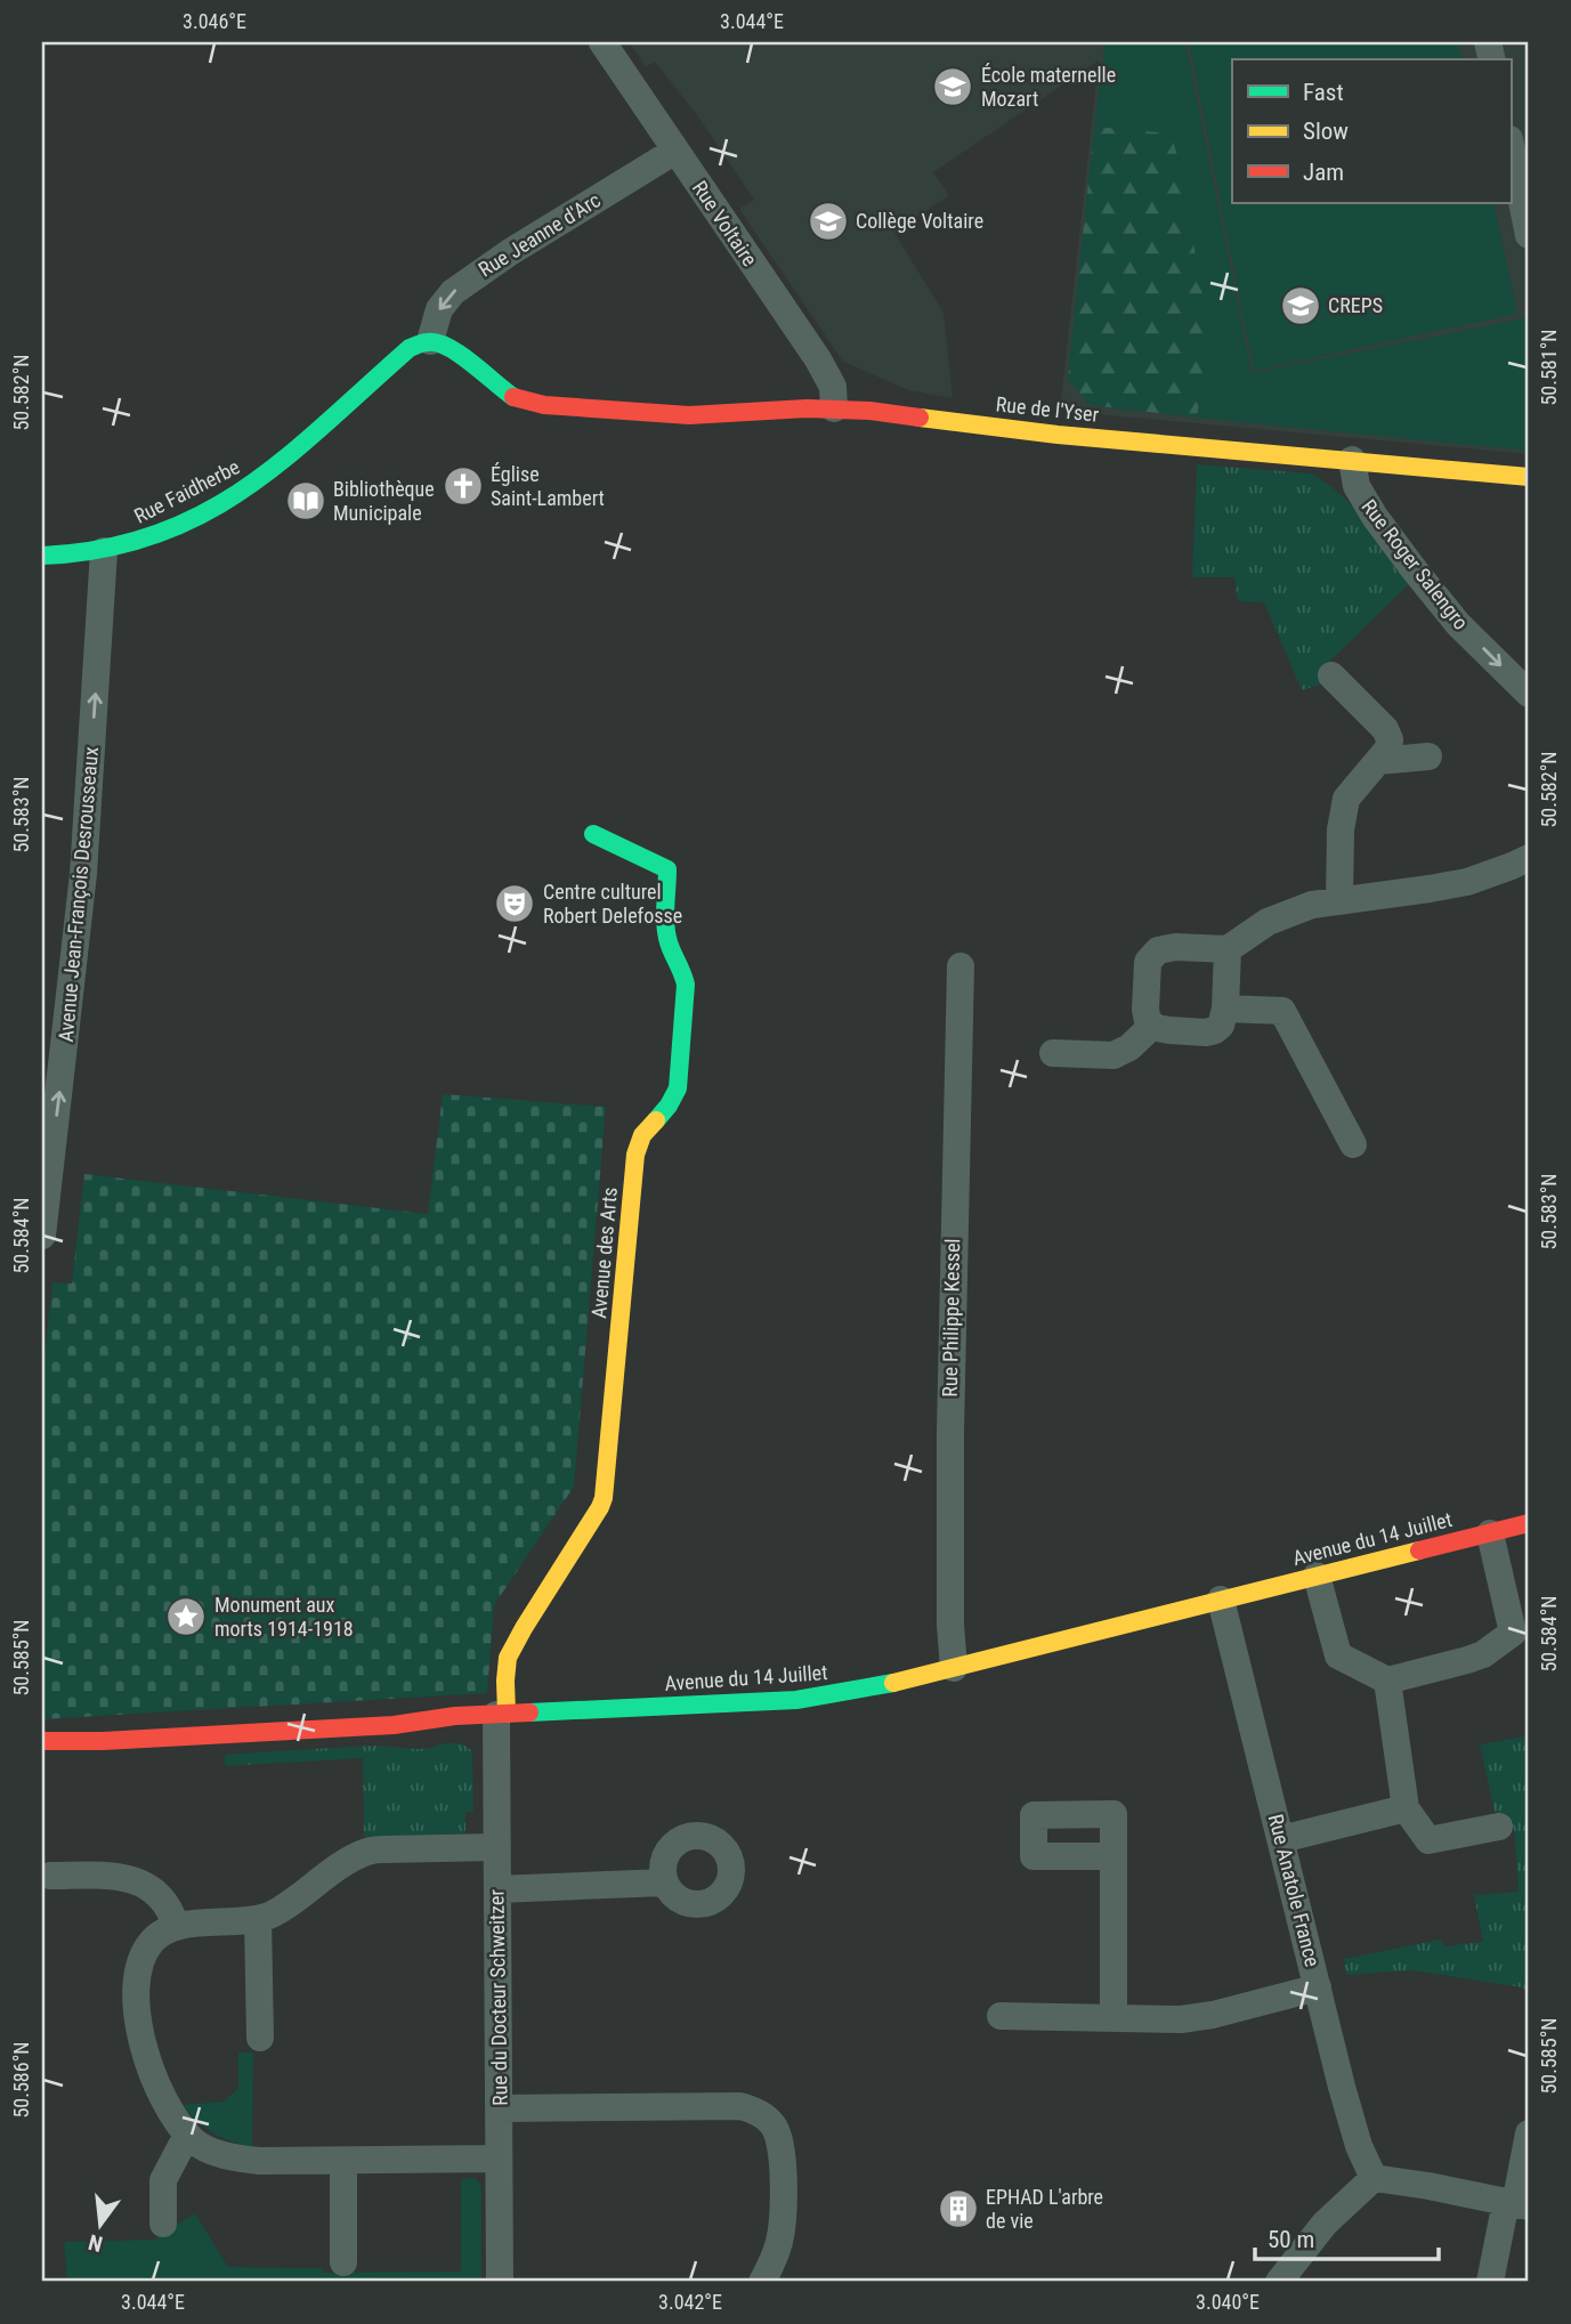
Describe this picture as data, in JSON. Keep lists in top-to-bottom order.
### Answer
{
  "streets": {
    "street": [
      "Rue Voltaire",
      "Rue Jeanne d'Arc",
      "Rue de l'Yser",
      "Rue Faidherbe",
      "Rue Roger Salengro",
      "Avenue Jean-François Desrousseaux",
      "Avenue des Arts",
      "Rue Philippe Kessel",
      "Avenue du 14 Juillet",
      "Rue Anatole France",
      "Rue du Docteur Schweitzer"
    ]
  },
  "crossings": [
    ["Rue Voltaire", "Rue Jeanne d'Arc"],
    ["Rue Voltaire", "Rue de l'Yser"],
    ["Rue Jeanne d'Arc", "Rue de l'Yser"],
    ["Rue Jeanne d'Arc", "Rue Faidherbe"],
    ["Rue de l'Yser", "Rue Faidherbe"],
    ["Rue de l'Yser", "Rue Roger Salengro"],
    ["Rue Faidherbe", "Avenue Jean-François Desrousseaux"],
    ["Avenue des Arts", "Avenue du 14 Juillet"],
    ["Avenue des Arts", "Rue du Docteur Schweitzer"],
    ["Rue Philippe Kessel", "Avenue du 14 Juillet"],
    ["Avenue du 14 Juillet", "Rue Anatole France"],
    ["Avenue du 14 Juillet", "Rue du Docteur Schweitzer"]
  ],
  "one_way": ["Rue Jeanne d'Arc", "Rue Roger Salengro", "Avenue Jean-François Desrousseaux"],
  "places": {
    "school or university": ["École maternelle Mozart", "Collège Voltaire", "CREPS"],
    "church": ["Église Saint-Lambert"],
    "library": ["Bibliothèque Municipale"],
    "theatre": ["Centre culturel Robert Delefosse"],
    "place": ["Monument aux morts 1914-1918"],
    "building": ["EPHAD L'arbre de vie"]
  },
  "legend": ["Fast", "Slow", "Jam"],
  "scale_bar": "50 m",
  "north": "bottom",
  "coordinates": [
    "3.046°E",
    "3.044°E",
    "50.581°N",
    "50.582°N",
    "50.583°N",
    "50.584°N",
    "50.585°N",
    "50.586°N",
    "3.042°E",
    "3.040°E"
  ]
}
